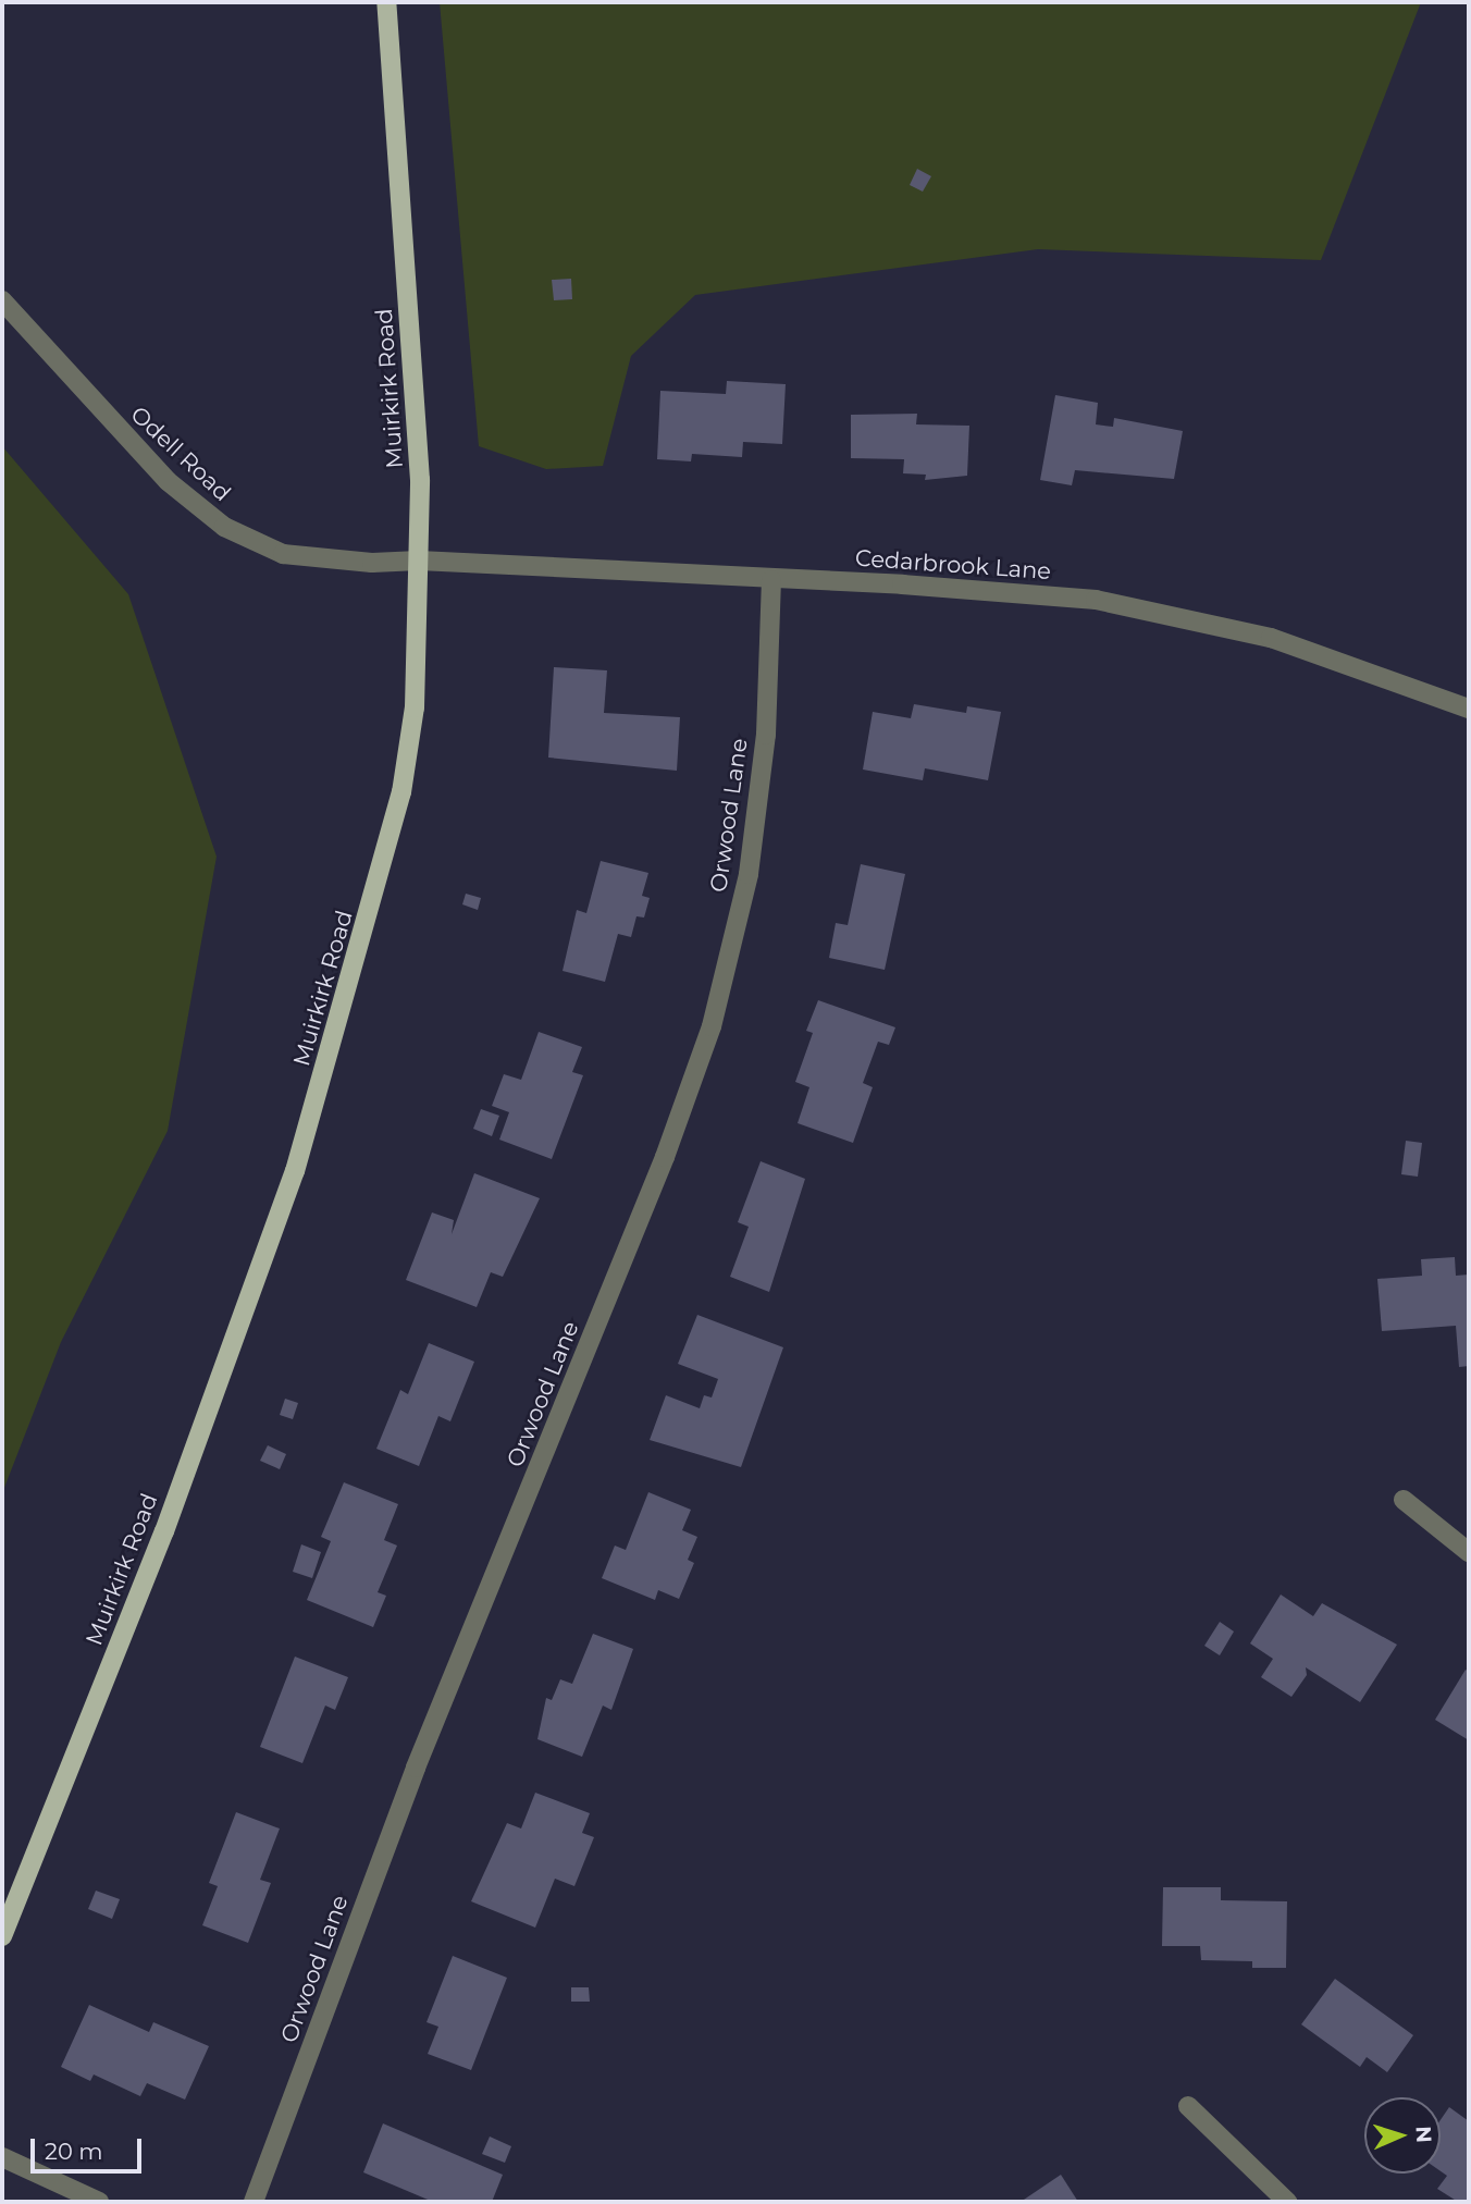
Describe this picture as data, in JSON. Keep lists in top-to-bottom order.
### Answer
{
  "streets": {
    "main road": ["Muirkirk Road"],
    "street": ["Odell Road", "Cedarbrook Lane", "Orwood Lane"]
  },
  "crossings": [
    ["Muirkirk Road", "Odell Road"],
    ["Muirkirk Road", "Cedarbrook Lane"],
    ["Odell Road", "Cedarbrook Lane"],
    ["Cedarbrook Lane", "Orwood Lane"]
  ],
  "scale_bar": "20 m",
  "north": "right"
}
